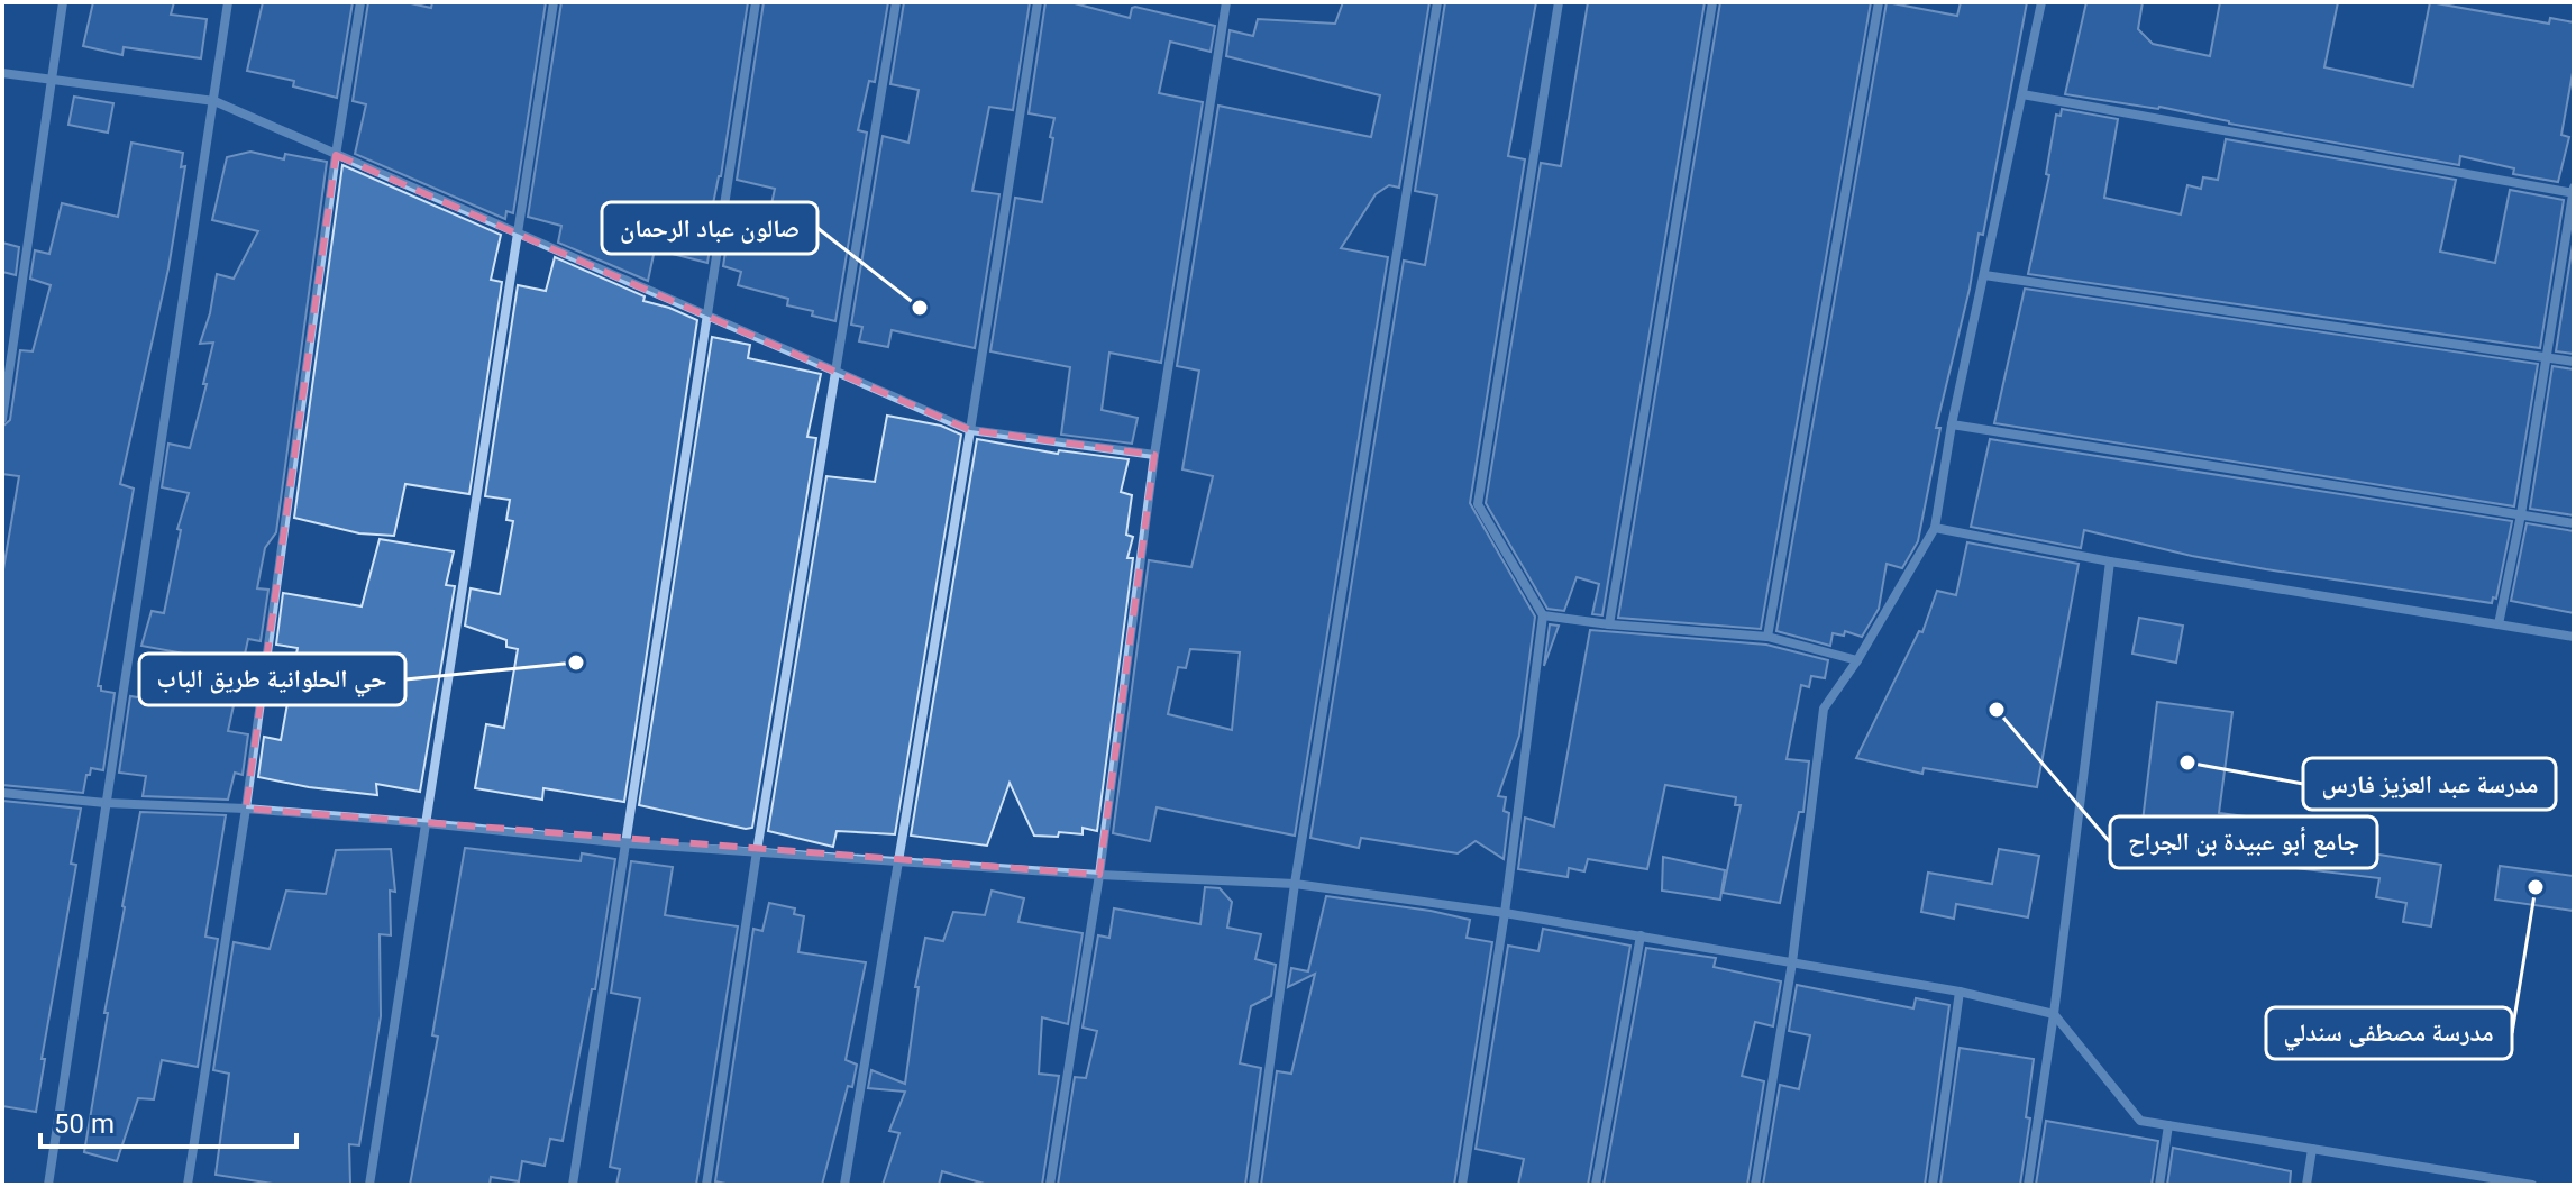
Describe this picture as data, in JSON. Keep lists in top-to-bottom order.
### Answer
{
  "places": [
    "صالون عباد الرحمان",
    "حي الحلوانية طريق الباب",
    "جامع أبو عبيدة بن الجراح",
    "مدرسة عبد العزيز فارس",
    "مدرسة مصطفى سندلي"
  ],
  "scale_bar": "50 m"
}
